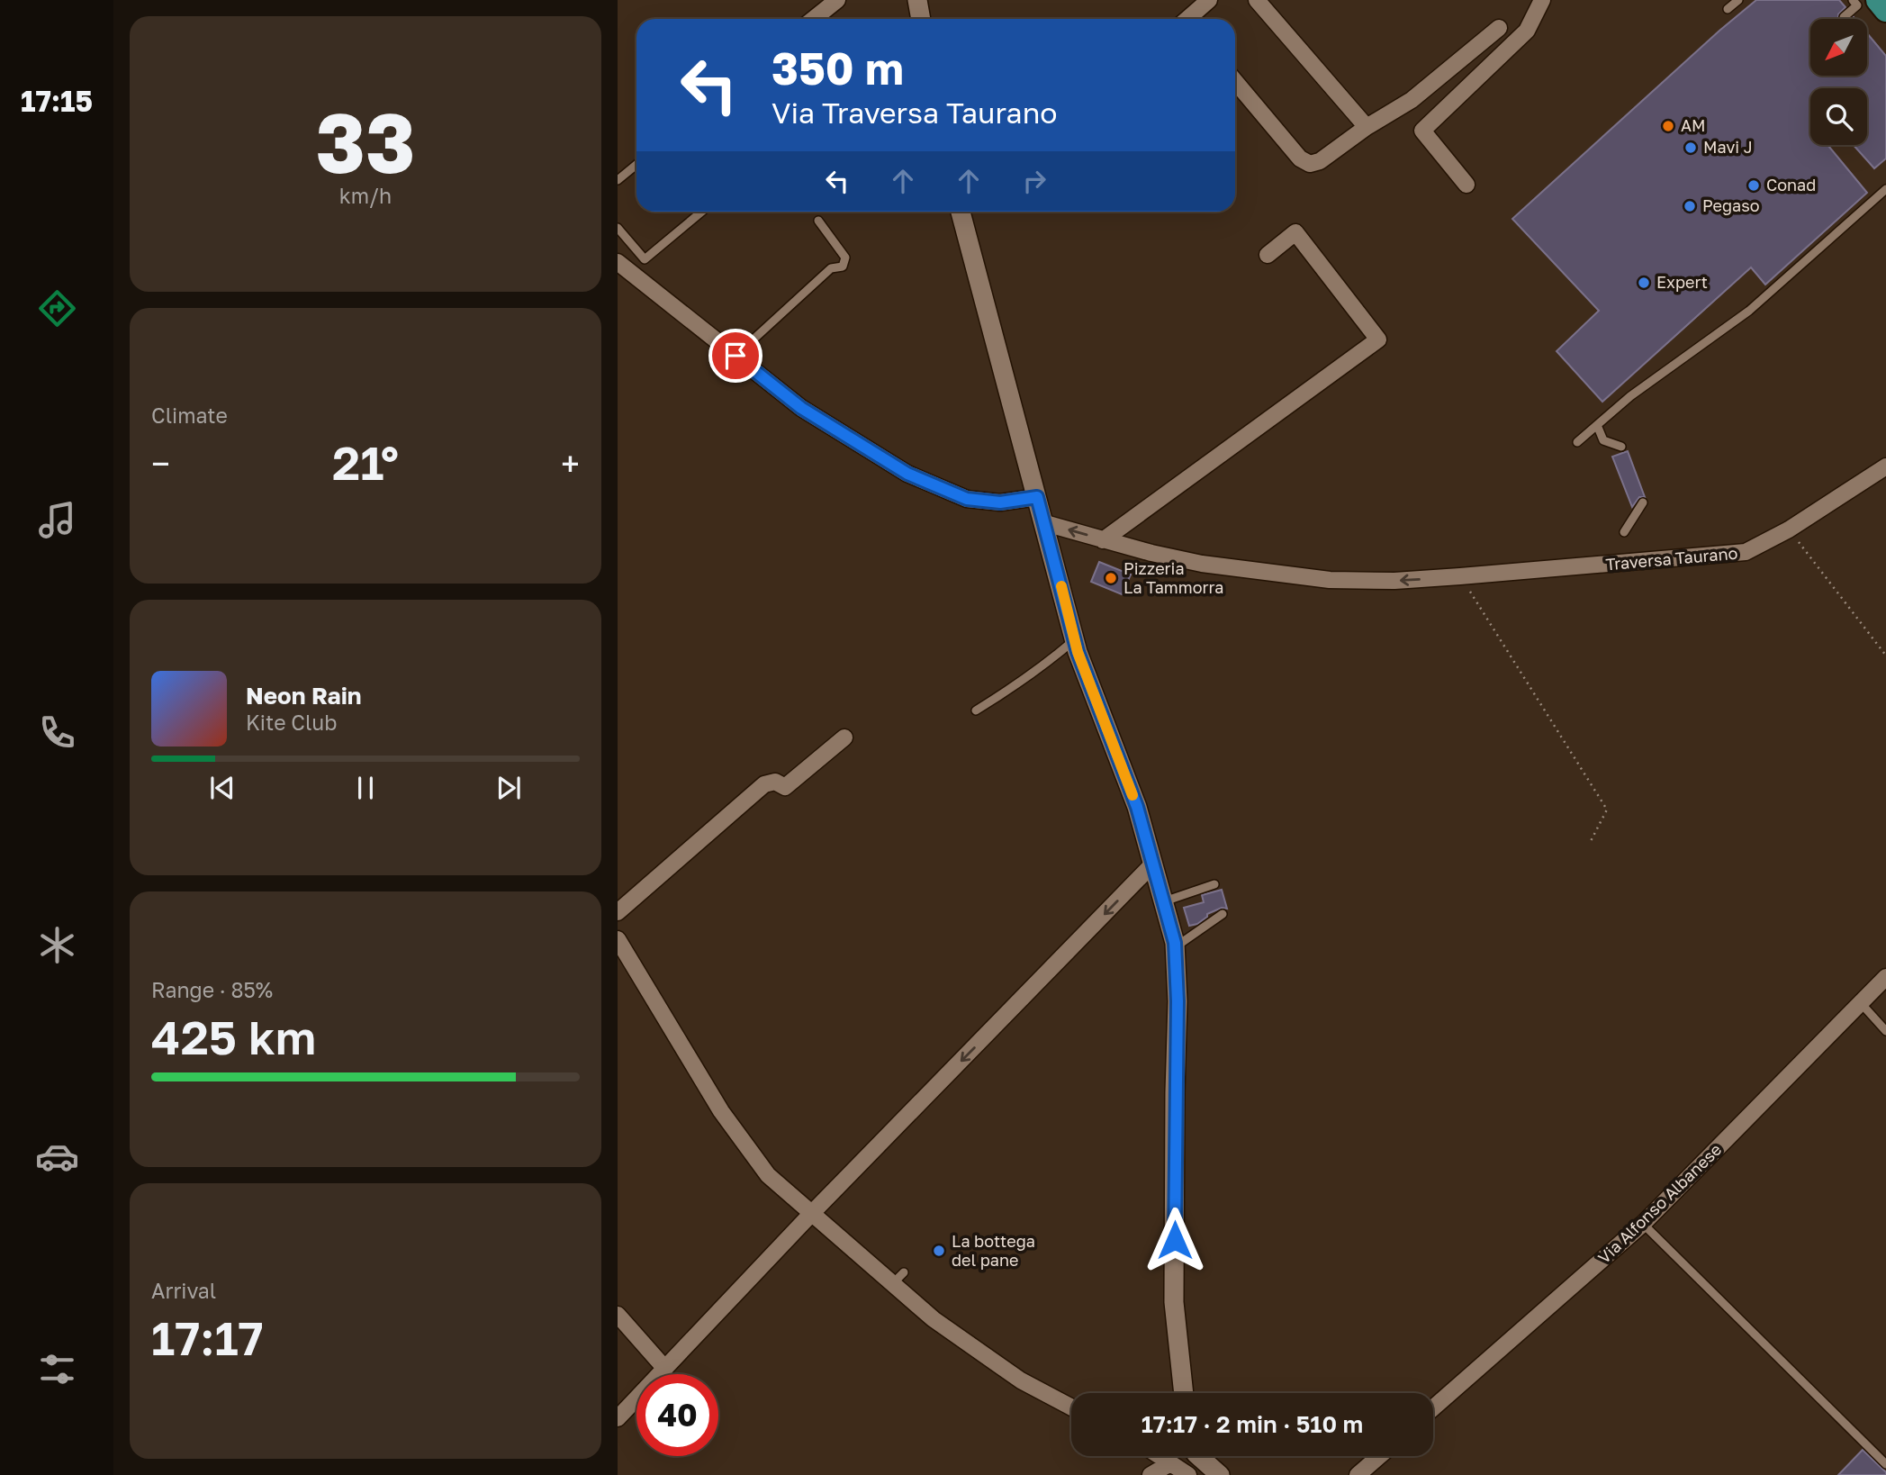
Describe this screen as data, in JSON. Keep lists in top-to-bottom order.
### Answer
{
  "streets": {
    "street": ["Traversa Taurano", "Via Alfonso Albanese"]
  },
  "one_way": ["Traversa Taurano"],
  "places": [
    "AM",
    "Mavi J",
    "Conad",
    "Pegaso",
    "Expert",
    "Pizzeria La Tammorra",
    "La bottega del pane"
  ],
  "north": "bottom left",
  "page": {
    "tabs": "17:15",
    "tile": [
      ["33", "km/h"],
      "Climate",
      ["Range · 85%", "425 km"],
      ["Arrival", "17:17"]
    ],
    "turn": ["350 m", "Via Traversa Taurano"],
    "heat": ["−", "21°", "+"],
    "song": ["Neon Rain", "Kite Club"],
    "limit": "40",
    "trip": "17:17 · 2 min · 510 m"
  }
}
